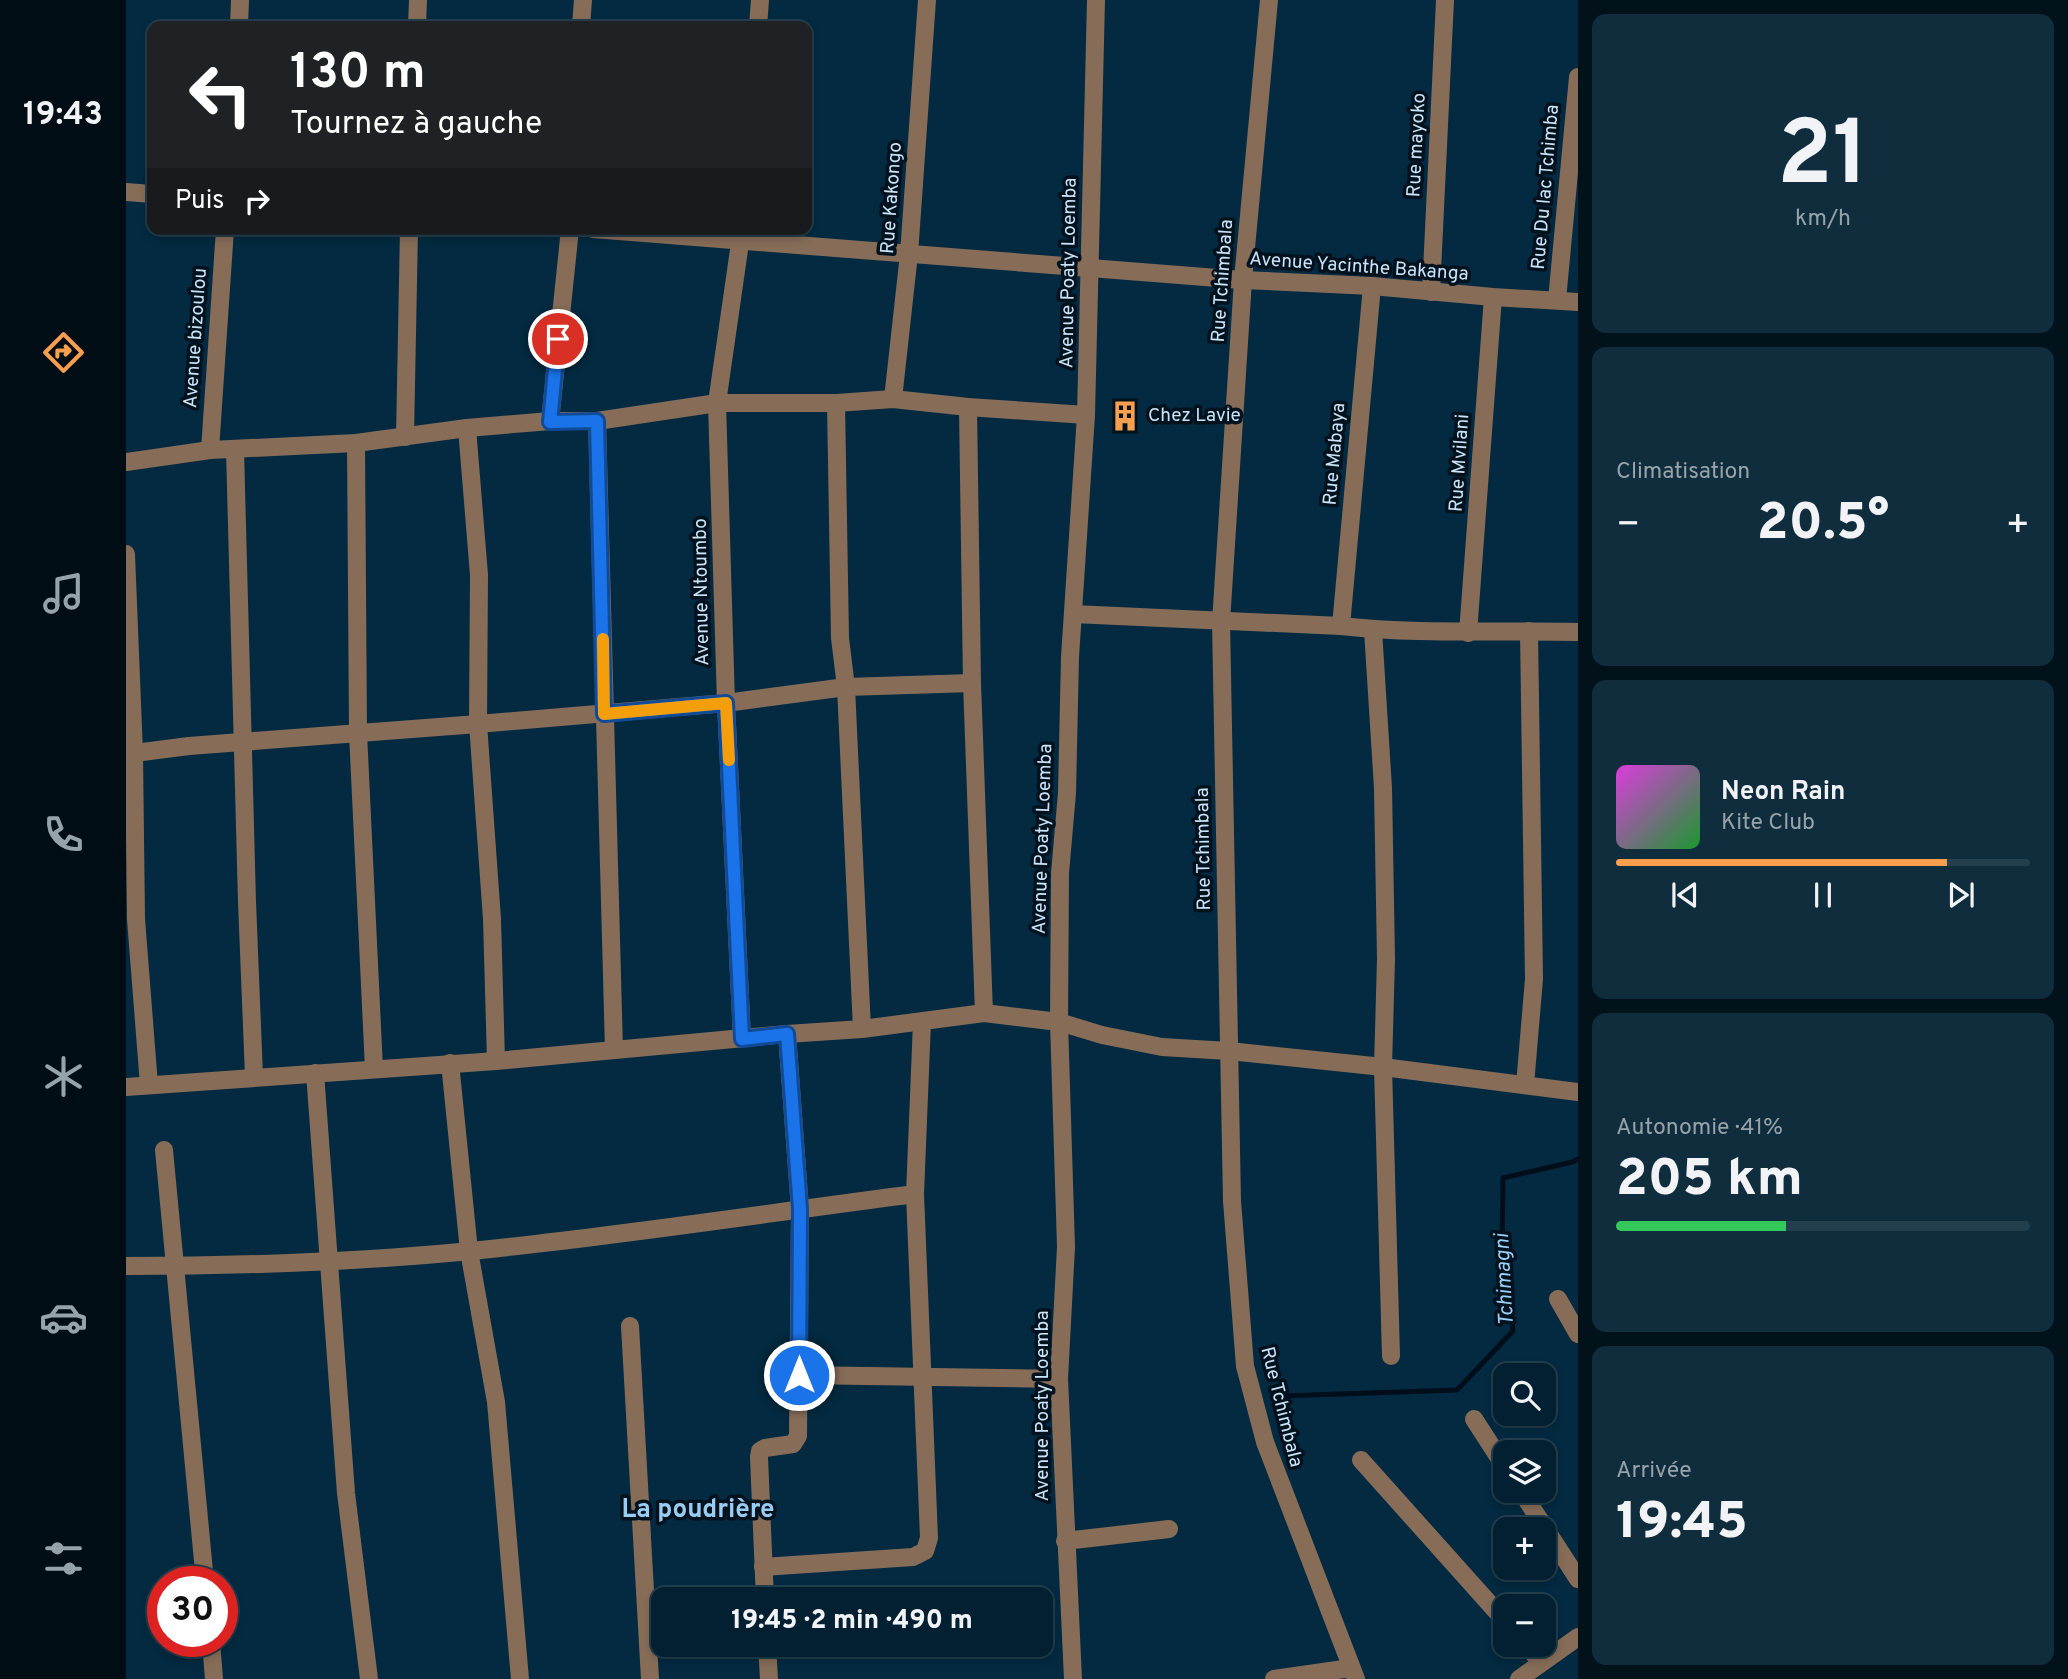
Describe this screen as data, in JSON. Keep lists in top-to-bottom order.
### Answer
{
  "streets": {
    "street": [
      "Rue mayoko",
      "Rue Du lac Tchimba",
      "Rue Kakongo",
      "Avenue Yacinthe Bakanga",
      "Avenue Poaty Loemba",
      "Rue Tchimbala",
      "Avenue bizoulou",
      "Rue Mabaya",
      "Rue Mvilani",
      "Avenue Ntoumbo"
    ]
  },
  "crossings": [
    ["Rue mayoko", "Avenue Yacinthe Bakanga"],
    ["Rue Du lac Tchimba", "Avenue Yacinthe Bakanga"],
    ["Rue Kakongo", "Avenue Yacinthe Bakanga"],
    ["Avenue Yacinthe Bakanga", "Avenue Poaty Loemba"],
    ["Avenue Yacinthe Bakanga", "Rue Tchimbala"],
    ["Avenue Yacinthe Bakanga", "Rue Mabaya"],
    ["Avenue Yacinthe Bakanga", "Rue Mvilani"],
    ["Avenue Yacinthe Bakanga", "Avenue Ntoumbo"]
  ],
  "districts": ["La poudrière"],
  "water": ["Tchimagni"],
  "places": {
    "building": ["Chez Lavie"]
  },
  "page": {
    "tabs": "19:43",
    "tile": [
      ["21", "km/h"],
      "Climatisation",
      ["Autonomie · 41%", "205 km"],
      ["Arrivée", "19:45"]
    ],
    "turn": ["130 m", "Tournez à gauche"],
    "then": "Puis",
    "heat": ["−", "20.5°", "+"],
    "song": ["Neon Rain", "Kite Club"],
    "map_buttons": ["+", "−"],
    "limit": "30",
    "trip": "19:45 · 2 min · 490 m"
  }
}
